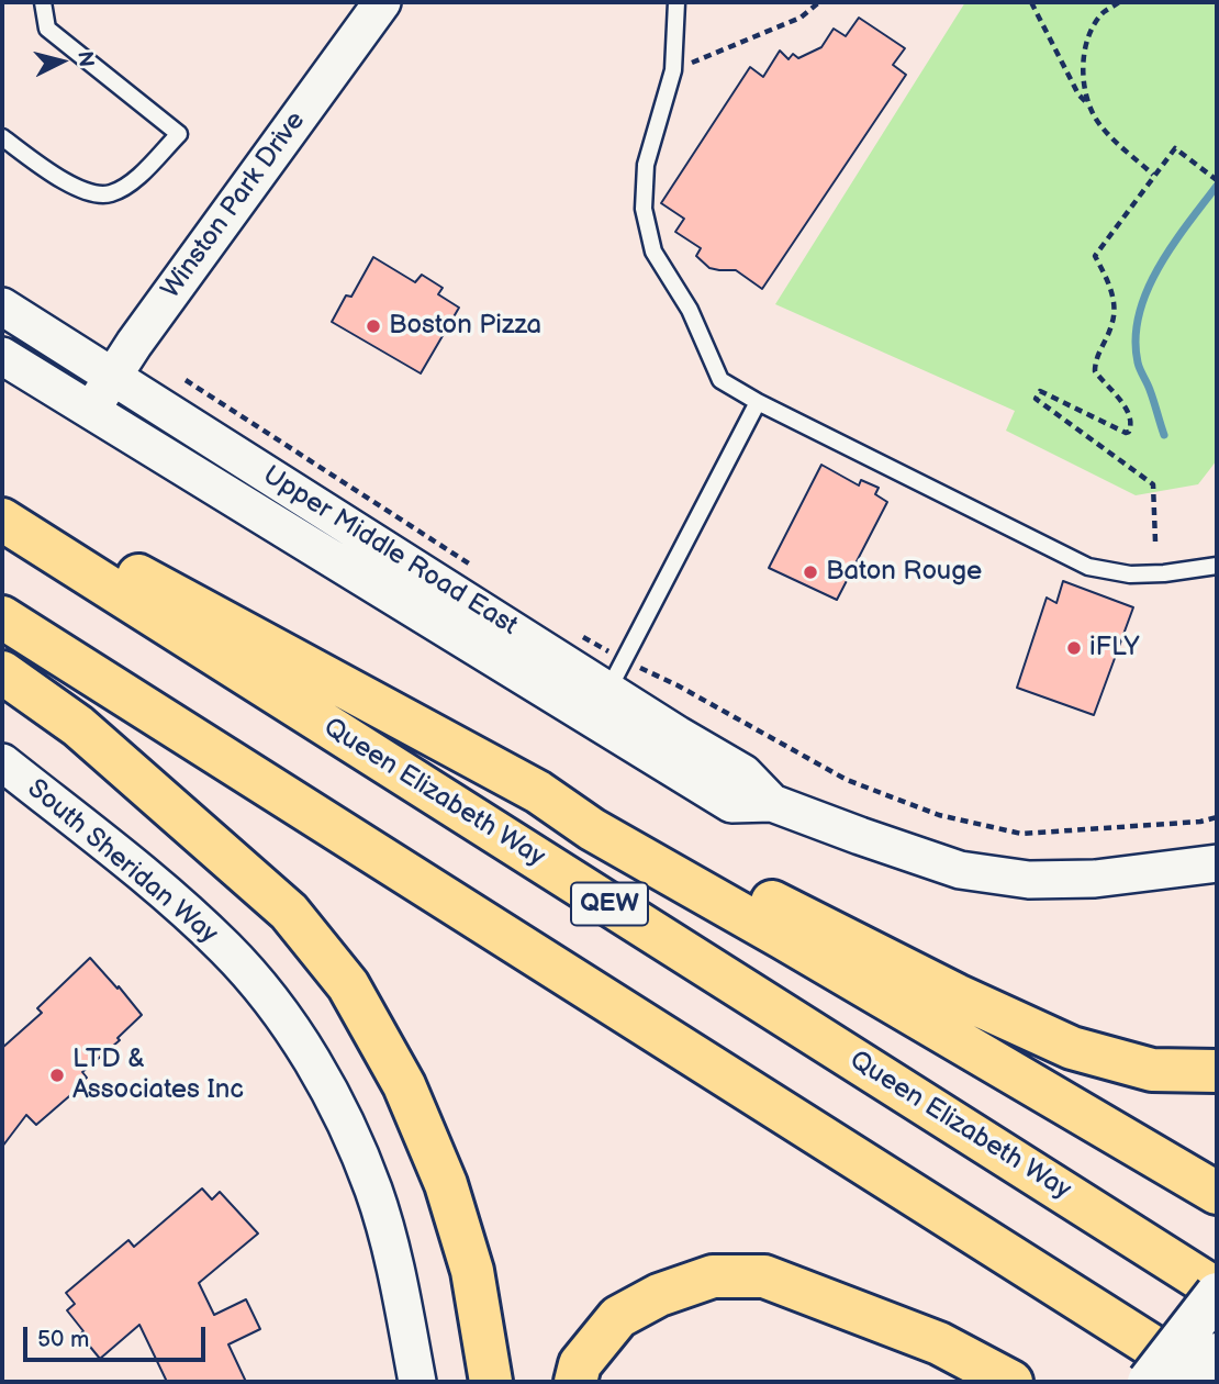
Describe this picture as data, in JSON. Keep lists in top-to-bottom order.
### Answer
{
  "streets": {
    "highway": ["Queen Elizabeth Way", "QEW"],
    "street": ["Winston Park Drive", "Upper Middle Road East", "South Sheridan Way"]
  },
  "crossings": [
    ["Winston Park Drive", "Upper Middle Road East"]
  ],
  "places": [
    "Boston Pizza",
    "Baton Rouge",
    "iFLY",
    "LTD & Associates Inc"
  ],
  "scale_bar": "50 m",
  "north": "right"
}
